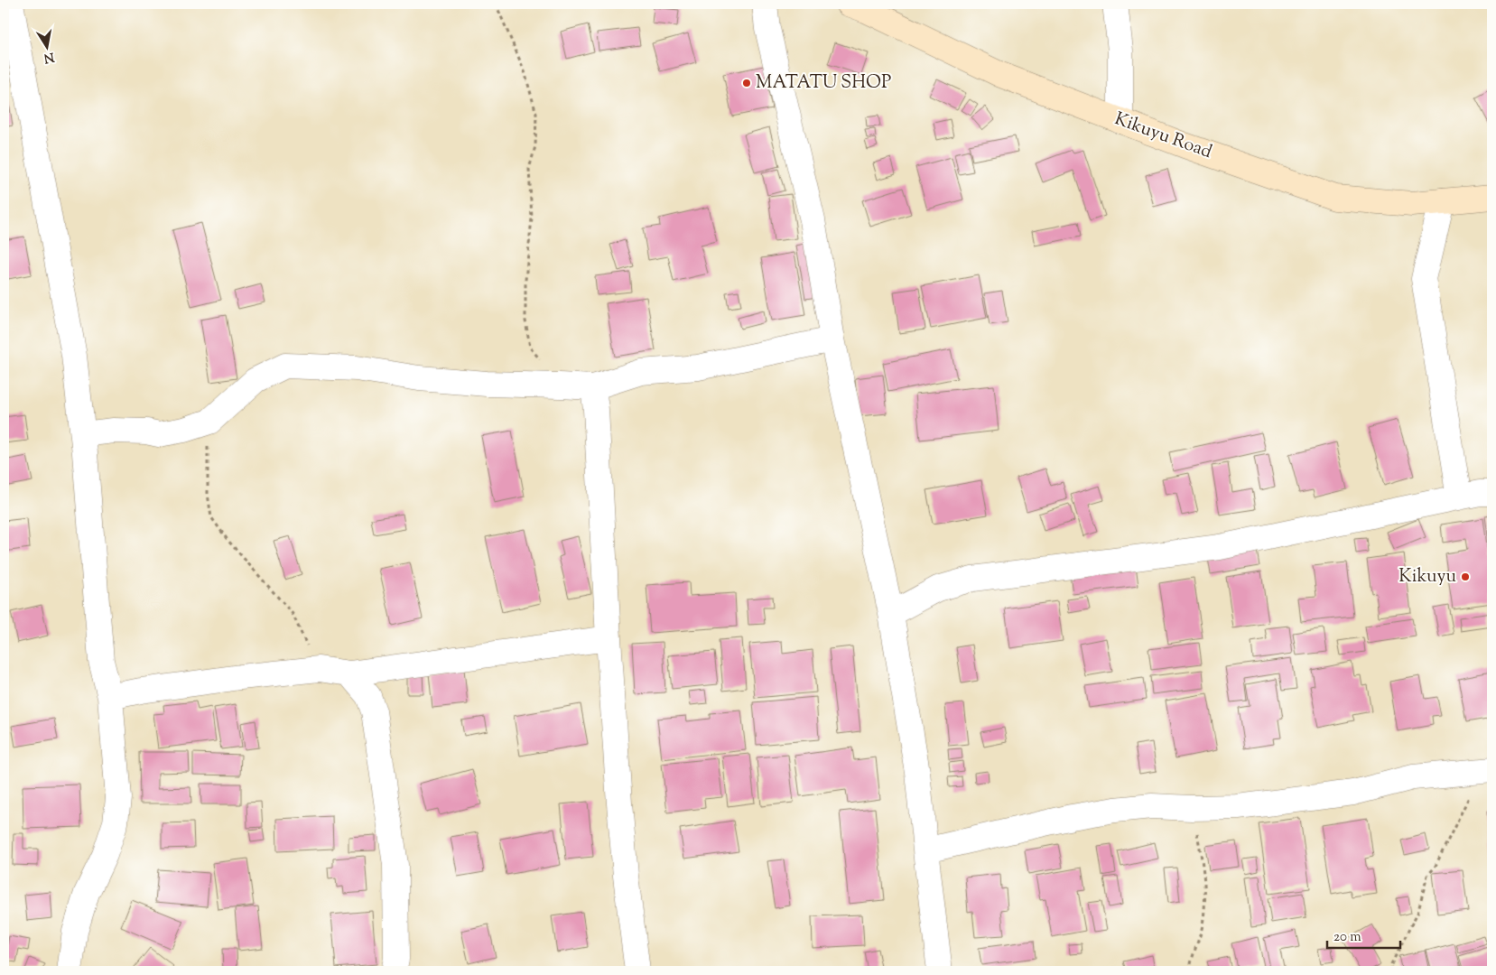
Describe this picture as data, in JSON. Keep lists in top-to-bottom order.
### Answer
{
  "streets": {
    "main road": ["Kikuyu Road"]
  },
  "places": ["MATATU SHOP", "Kikuyu"],
  "scale_bar": "20 m",
  "north": "bottom"
}
